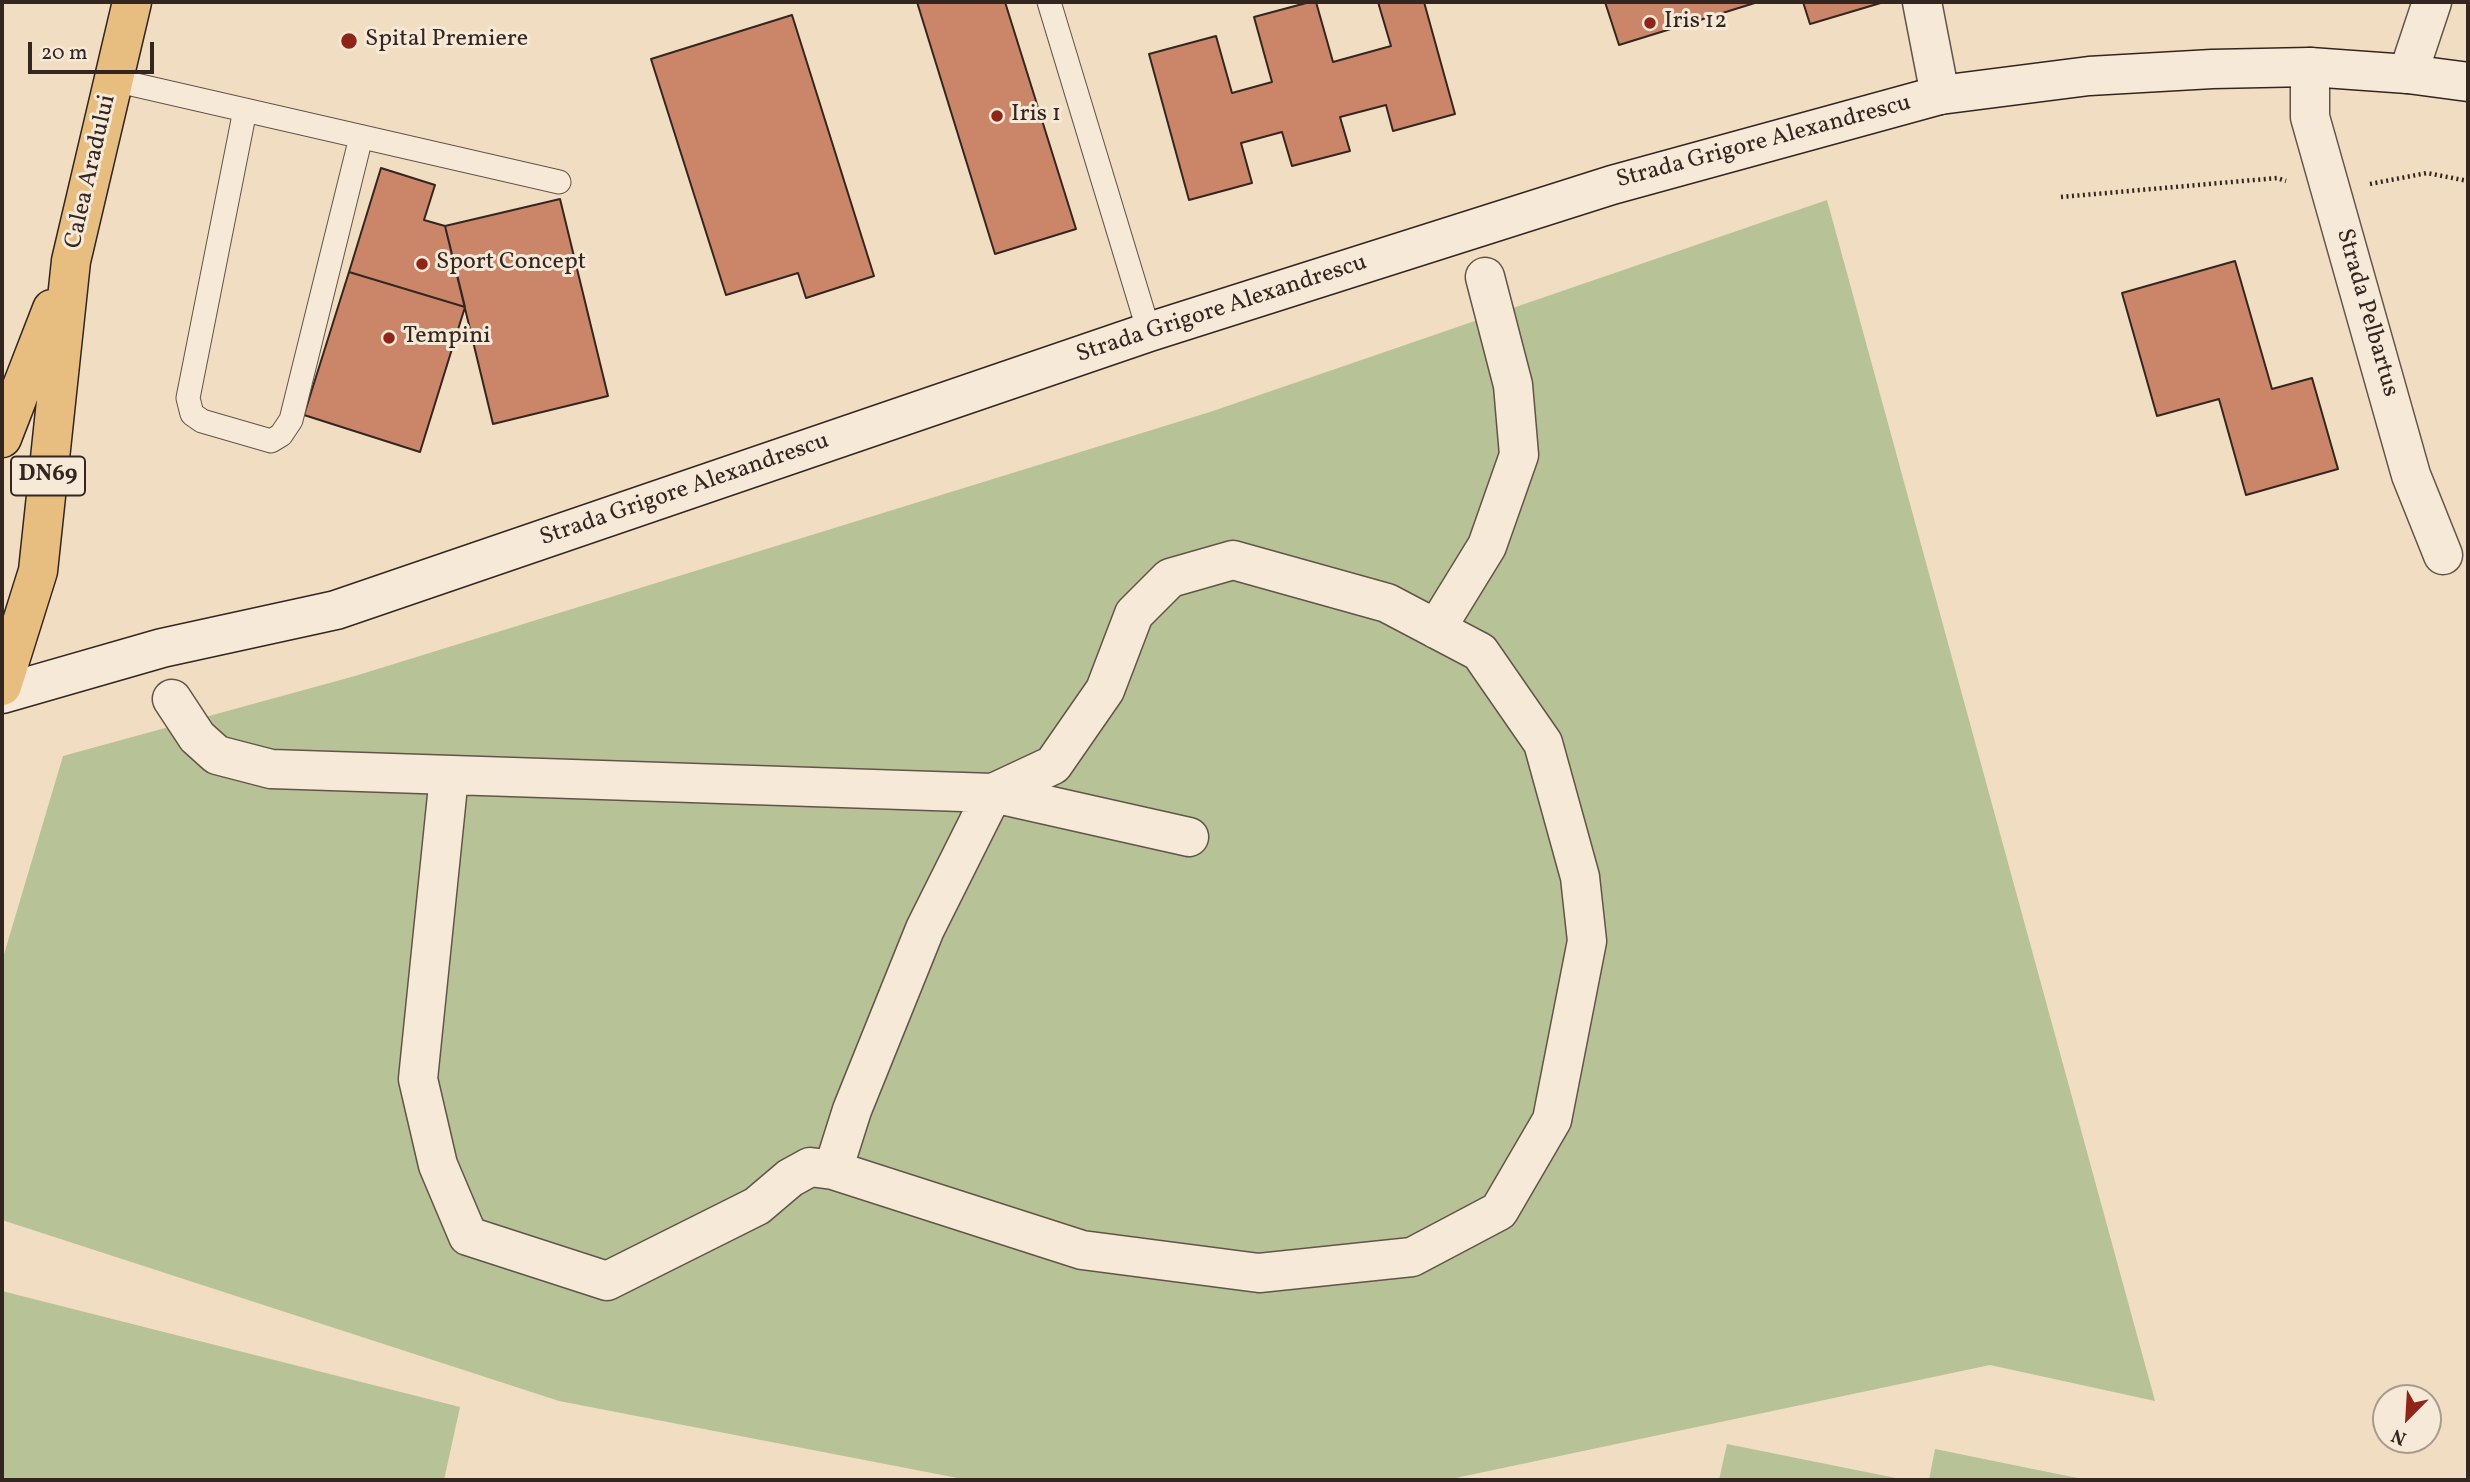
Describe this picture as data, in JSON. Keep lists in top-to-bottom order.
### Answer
{
  "streets": {
    "main road": ["Calea Aradului", "DN69"],
    "street": ["Strada Grigore Alexandrescu", "Strada Pelbartus"]
  },
  "crossings": [
    ["Strada Grigore Alexandrescu", "Strada Pelbartus"]
  ],
  "places": [
    "Iris 12",
    "Spital Premiere",
    "Iris 1",
    "Sport Concept",
    "Tempini"
  ],
  "scale_bar": "20 m",
  "north": "bottom left"
}
